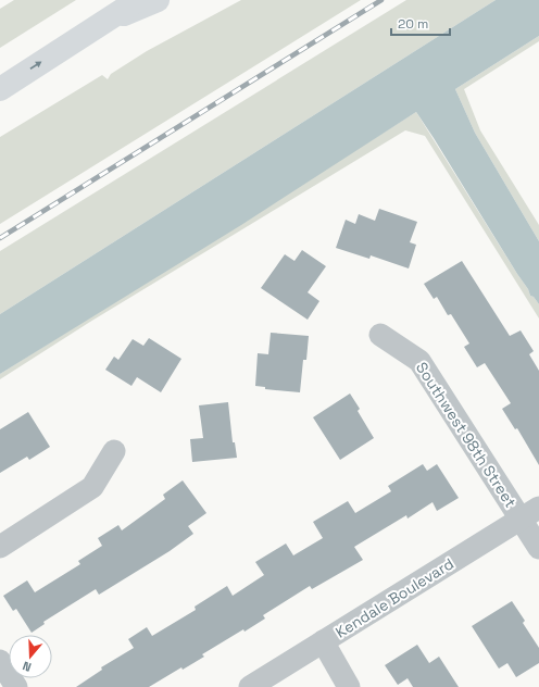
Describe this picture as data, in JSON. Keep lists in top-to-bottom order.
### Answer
{
  "streets": {
    "street": ["Southwest 98th Street", "Kendale Boulevard"]
  },
  "crossings": [
    ["Southwest 98th Street", "Kendale Boulevard"]
  ],
  "scale_bar": "20 m",
  "north": "bottom"
}
